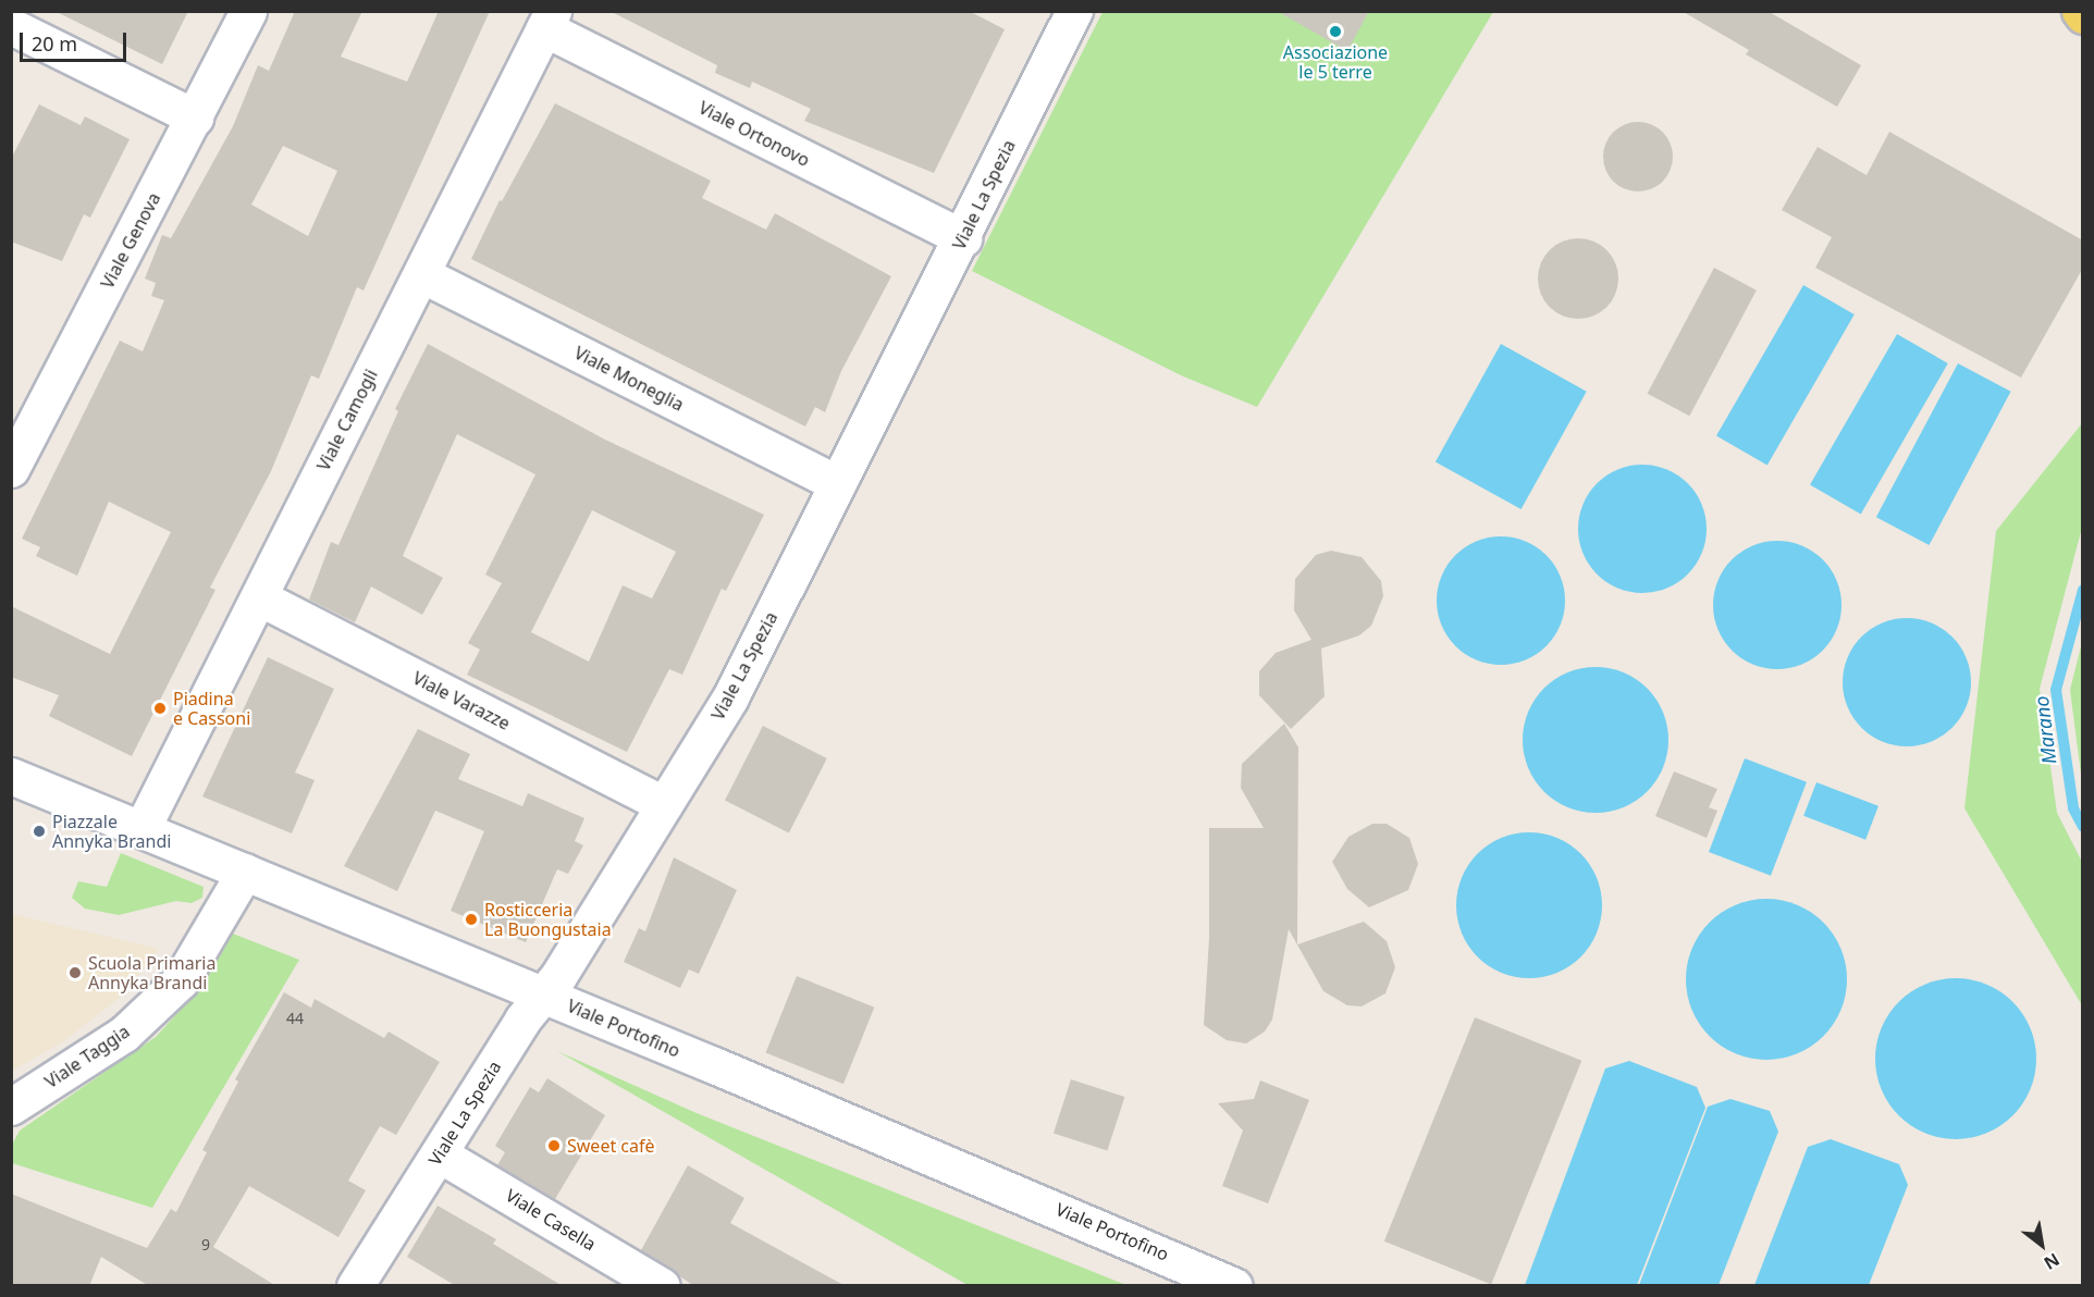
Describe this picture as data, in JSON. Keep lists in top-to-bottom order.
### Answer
{
  "streets": {
    "street": [
      "Viale Ortonovo",
      "Viale La Spezia",
      "Viale Genova",
      "Viale Moneglia",
      "Viale Camogli",
      "Viale Varazze",
      "Viale Portofino",
      "Viale Taggia",
      "Viale Casella"
    ]
  },
  "crossings": [
    ["Viale Ortonovo", "Viale La Spezia"],
    ["Viale Ortonovo", "Viale Camogli"],
    ["Viale La Spezia", "Viale Moneglia"],
    ["Viale La Spezia", "Viale Varazze"],
    ["Viale La Spezia", "Viale Portofino"],
    ["Viale La Spezia", "Viale Casella"],
    ["Viale Moneglia", "Viale Camogli"],
    ["Viale Camogli", "Viale Varazze"],
    ["Viale Camogli", "Viale Portofino"],
    ["Viale Portofino", "Viale Taggia"]
  ],
  "water": ["Marano"],
  "places": [
    "Associazione le 5 terre",
    "Piadina e Cassoni",
    "Piazzale Annyka Brandi",
    "Rosticceria La Buongustaia",
    "Scuola Primaria Annyka Brandi",
    "Sweet cafè"
  ],
  "house_numbers": ["44", "9"],
  "scale_bar": "20 m",
  "north": "bottom right"
}
